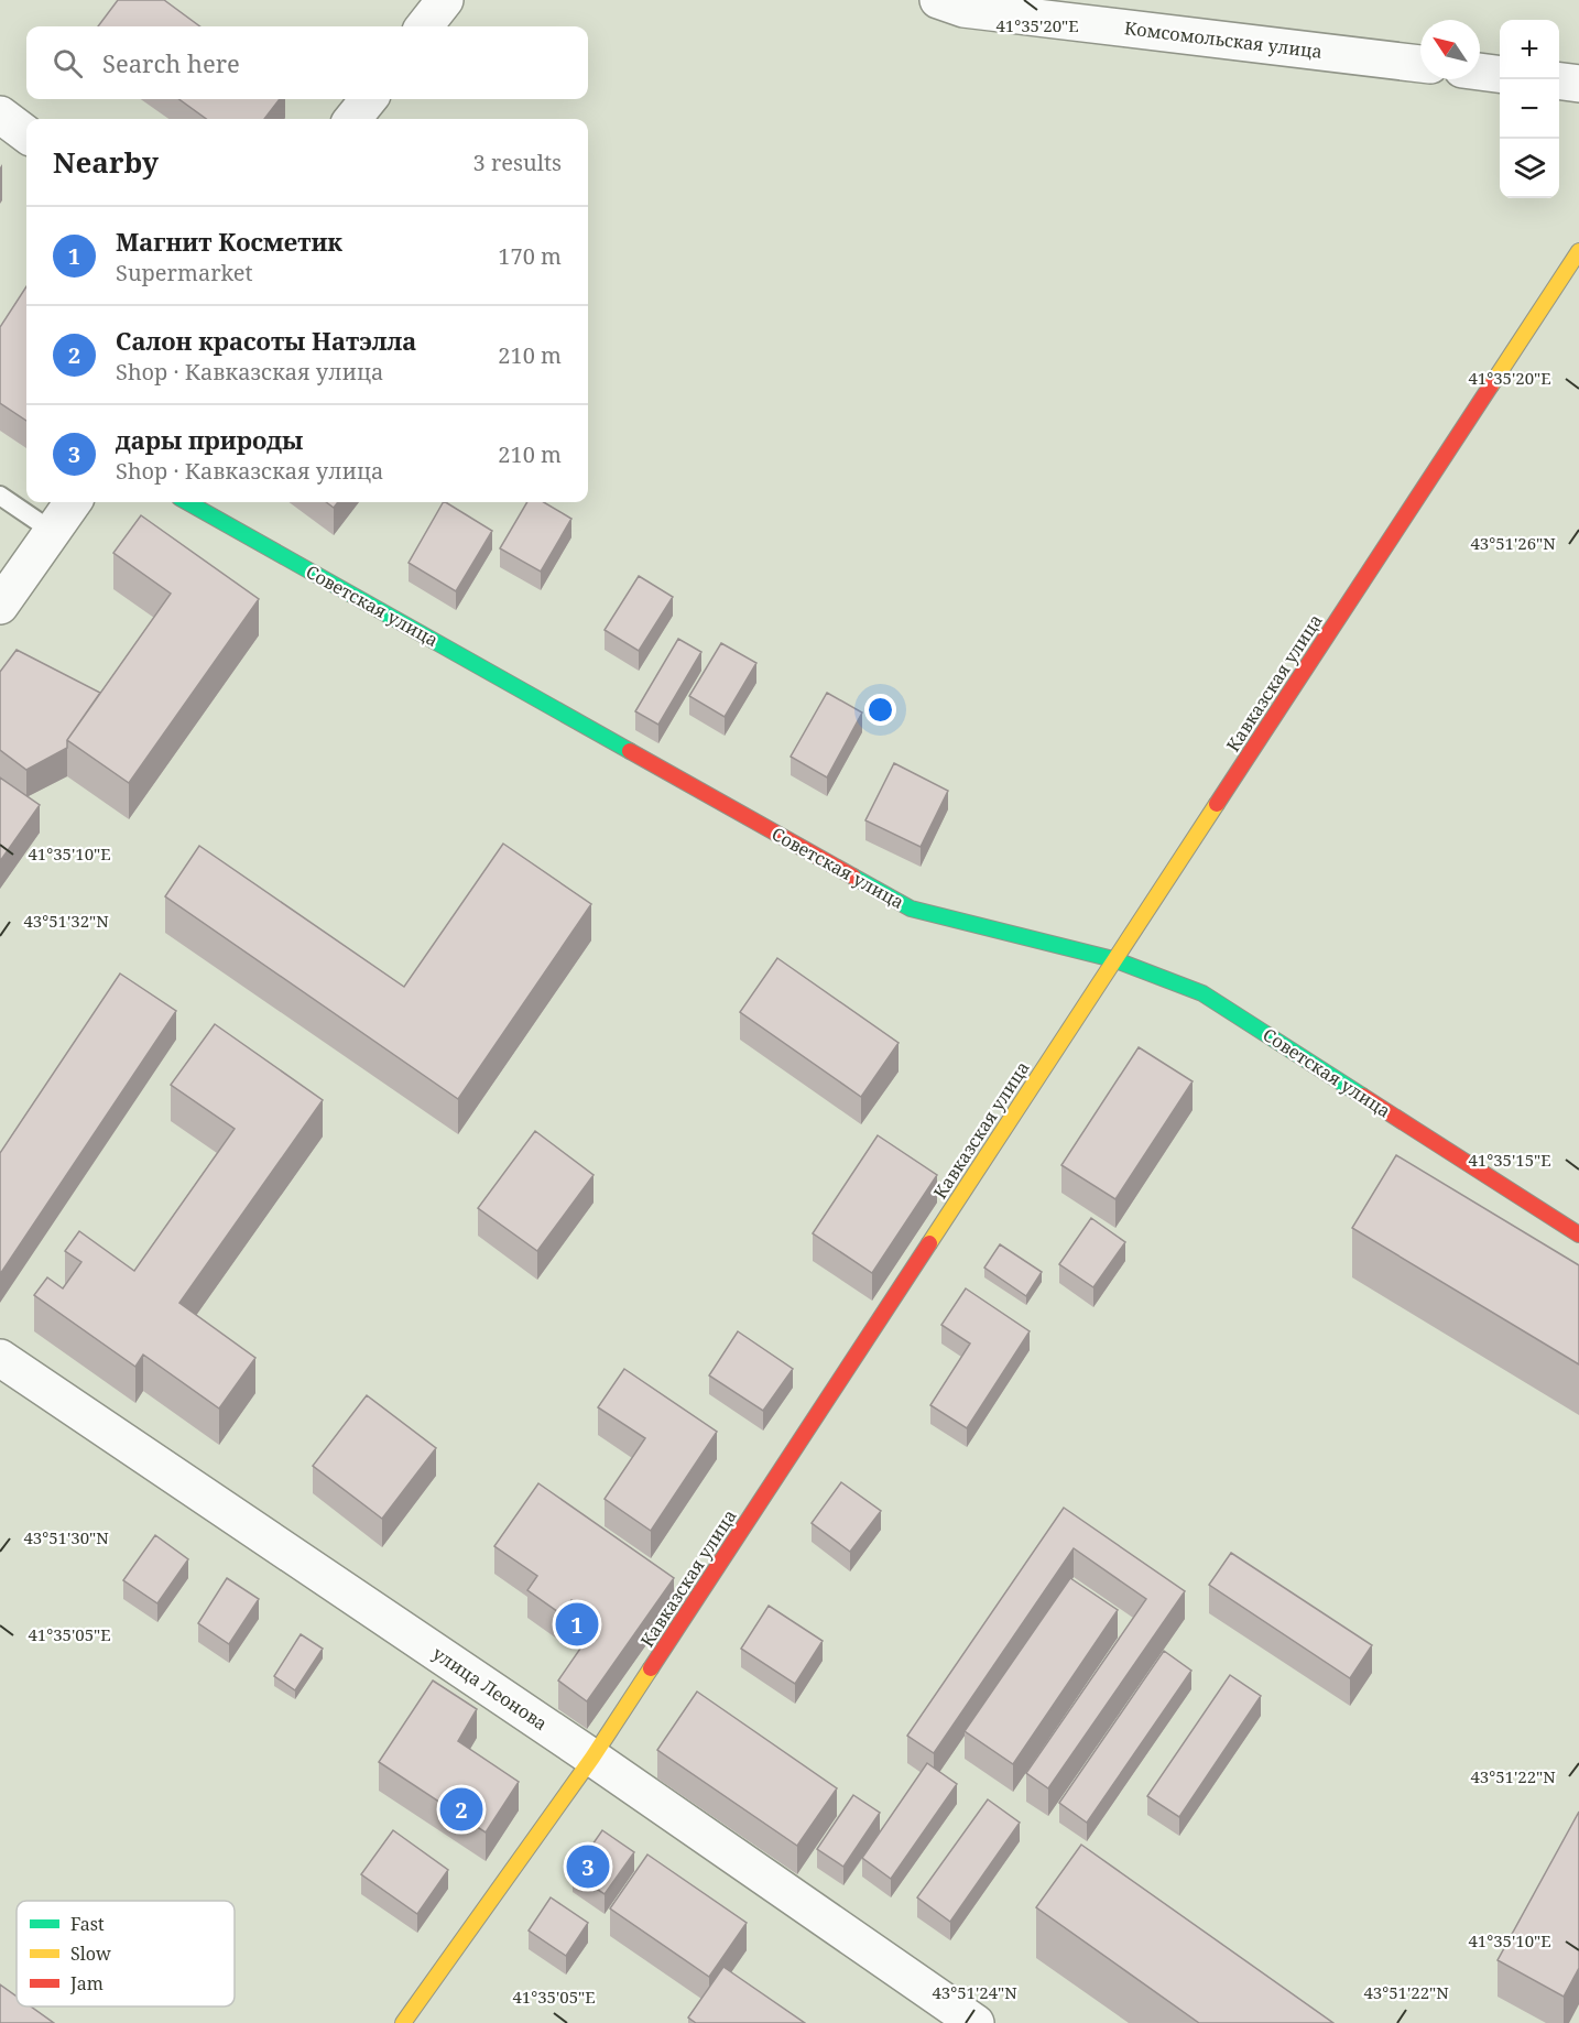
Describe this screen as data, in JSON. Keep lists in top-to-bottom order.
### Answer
{
  "streets": {
    "street": [
      "Комсомольская улица",
      "Советская улица",
      "Кавказская улица",
      "улица Леонова"
    ]
  },
  "crossings": [
    ["Советская улица", "Кавказская улица"],
    ["Кавказская улица", "улица Леонова"]
  ],
  "legend": ["Fast", "Slow", "Jam"],
  "north": "top left",
  "page": {
    "map_buttons": ["+", "−"],
    "search": "Search here",
    "heading": ["Nearby", "3 results"],
    "list": [
      {
        "mark": "1",
        "name": "Магнит Косметик",
        "note": "Supermarket",
        "value": "170 m"
      },
      {
        "mark": "2",
        "name": "Салон красоты Натэлла",
        "note": "Shop · Кавказская улица",
        "value": "210 m"
      },
      {
        "mark": "3",
        "name": "дары природы",
        "note": "Shop · Кавказская улица",
        "value": "210 m"
      }
    ],
    "pins": ["1", "2", "3"]
  },
  "coordinates": [
    "41°35'20\"E",
    "43°51'26\"N",
    "41°35'10\"E",
    "43°51'32\"N",
    "41°35'15\"E",
    "43°51'30\"N",
    "41°35'05\"E",
    "43°51'22\"N",
    "43°51'24\"N"
  ]
}
